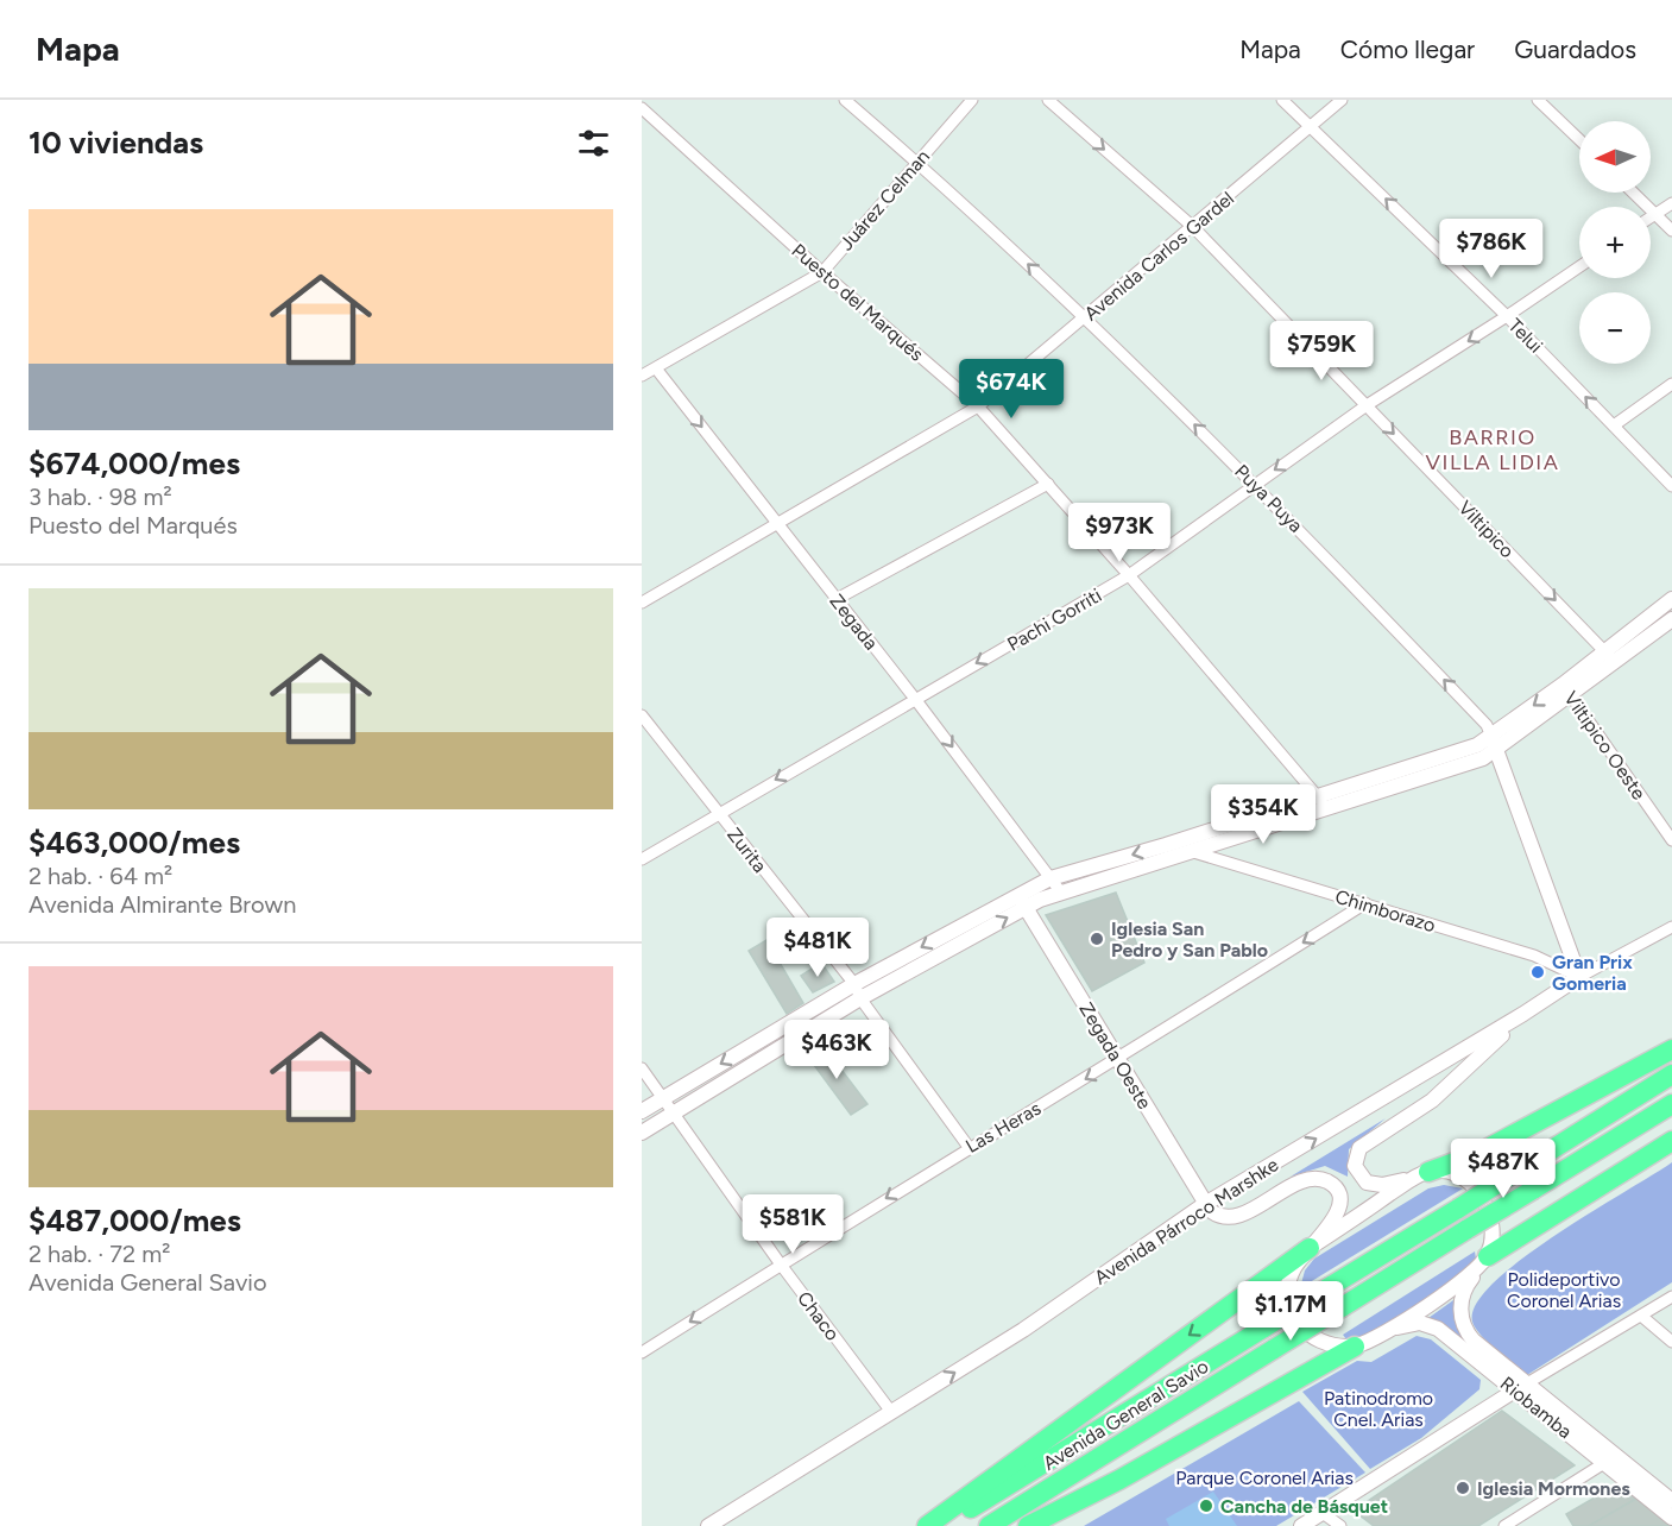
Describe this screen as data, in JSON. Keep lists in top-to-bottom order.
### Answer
{
  "streets": {
    "highway": ["Avenida General Savio"],
    "main road": [
      "Puya Puya",
      "Zegada Oeste",
      "Avenida Párroco Marshke",
      "Riobamba"
    ],
    "street": [
      "Juárez Celman",
      "Avenida Carlos Gardel",
      "Puesto del Marqués",
      "Telui",
      "Viltipico",
      "Pachi Gorriti",
      "Zegada",
      "Viltipico Oeste",
      "Zurita",
      "Chimborazo",
      "Las Heras",
      "Chaco"
    ]
  },
  "crossings": [
    ["Juárez Celman", "Puesto del Marqués"],
    ["Juárez Celman", "Puya Puya"],
    ["Juárez Celman", "Zegada"],
    ["Avenida Carlos Gardel", "Puesto del Marqués"],
    ["Avenida Carlos Gardel", "Telui"],
    ["Avenida Carlos Gardel", "Puya Puya"],
    ["Avenida Carlos Gardel", "Viltipico"],
    ["Avenida Carlos Gardel", "Zegada"],
    ["Puesto del Marqués", "Pachi Gorriti"],
    ["Telui", "Pachi Gorriti"],
    ["Puya Puya", "Pachi Gorriti"],
    ["Puya Puya", "Chimborazo"],
    ["Puya Puya", "Avenida Párroco Marshke"],
    ["Viltipico", "Pachi Gorriti"],
    ["Pachi Gorriti", "Zegada"],
    ["Pachi Gorriti", "Zurita"],
    ["Zurita", "Las Heras"],
    ["Chimborazo", "Las Heras"],
    ["Chimborazo", "Avenida Párroco Marshke"],
    ["Zegada Oeste", "Las Heras"],
    ["Zegada Oeste", "Avenida Párroco Marshke"],
    ["Las Heras", "Chaco"],
    ["Avenida Párroco Marshke", "Chaco"]
  ],
  "one_way": [
    "Telui",
    "Puya Puya",
    "Viltipico",
    "Pachi Gorriti",
    "Zegada",
    "Las Heras",
    "Avenida Párroco Marshke"
  ],
  "districts": ["BARRIO VILLA LIDIA"],
  "parks": ["Polideportivo Coronel Arias", "Patinodromo Cnel. Arias", "Parque Coronel Arias"],
  "places": [
    "Iglesia San Pedro y San Pablo",
    "Gran Prix Gomeria",
    "Iglesia Mormones",
    "Cancha de Básquet"
  ],
  "north": "left",
  "page": {
    "header": "Mapa",
    "nav": ["Mapa", "Cómo llegar", "Guardados"],
    "heading": "10 viviendas",
    "map_buttons": ["+", "−"],
    "list": [
      {
        "name": "$674,000/mes",
        "note": "3 hab. · 98 m² · Puesto del Marqués"
      },
      {
        "name": "$463,000/mes",
        "note": "2 hab. · 64 m² · Avenida Almirante Brown"
      },
      {
        "name": "$487,000/mes",
        "note": "2 hab. · 72 m² · Avenida General Savio"
      }
    ],
    "price": [
      "$786K",
      "$759K",
      "$674K",
      "$973K",
      "$354K",
      "$481K",
      "$463K",
      "$487K",
      "$581K",
      "$1.17M"
    ]
  }
}
